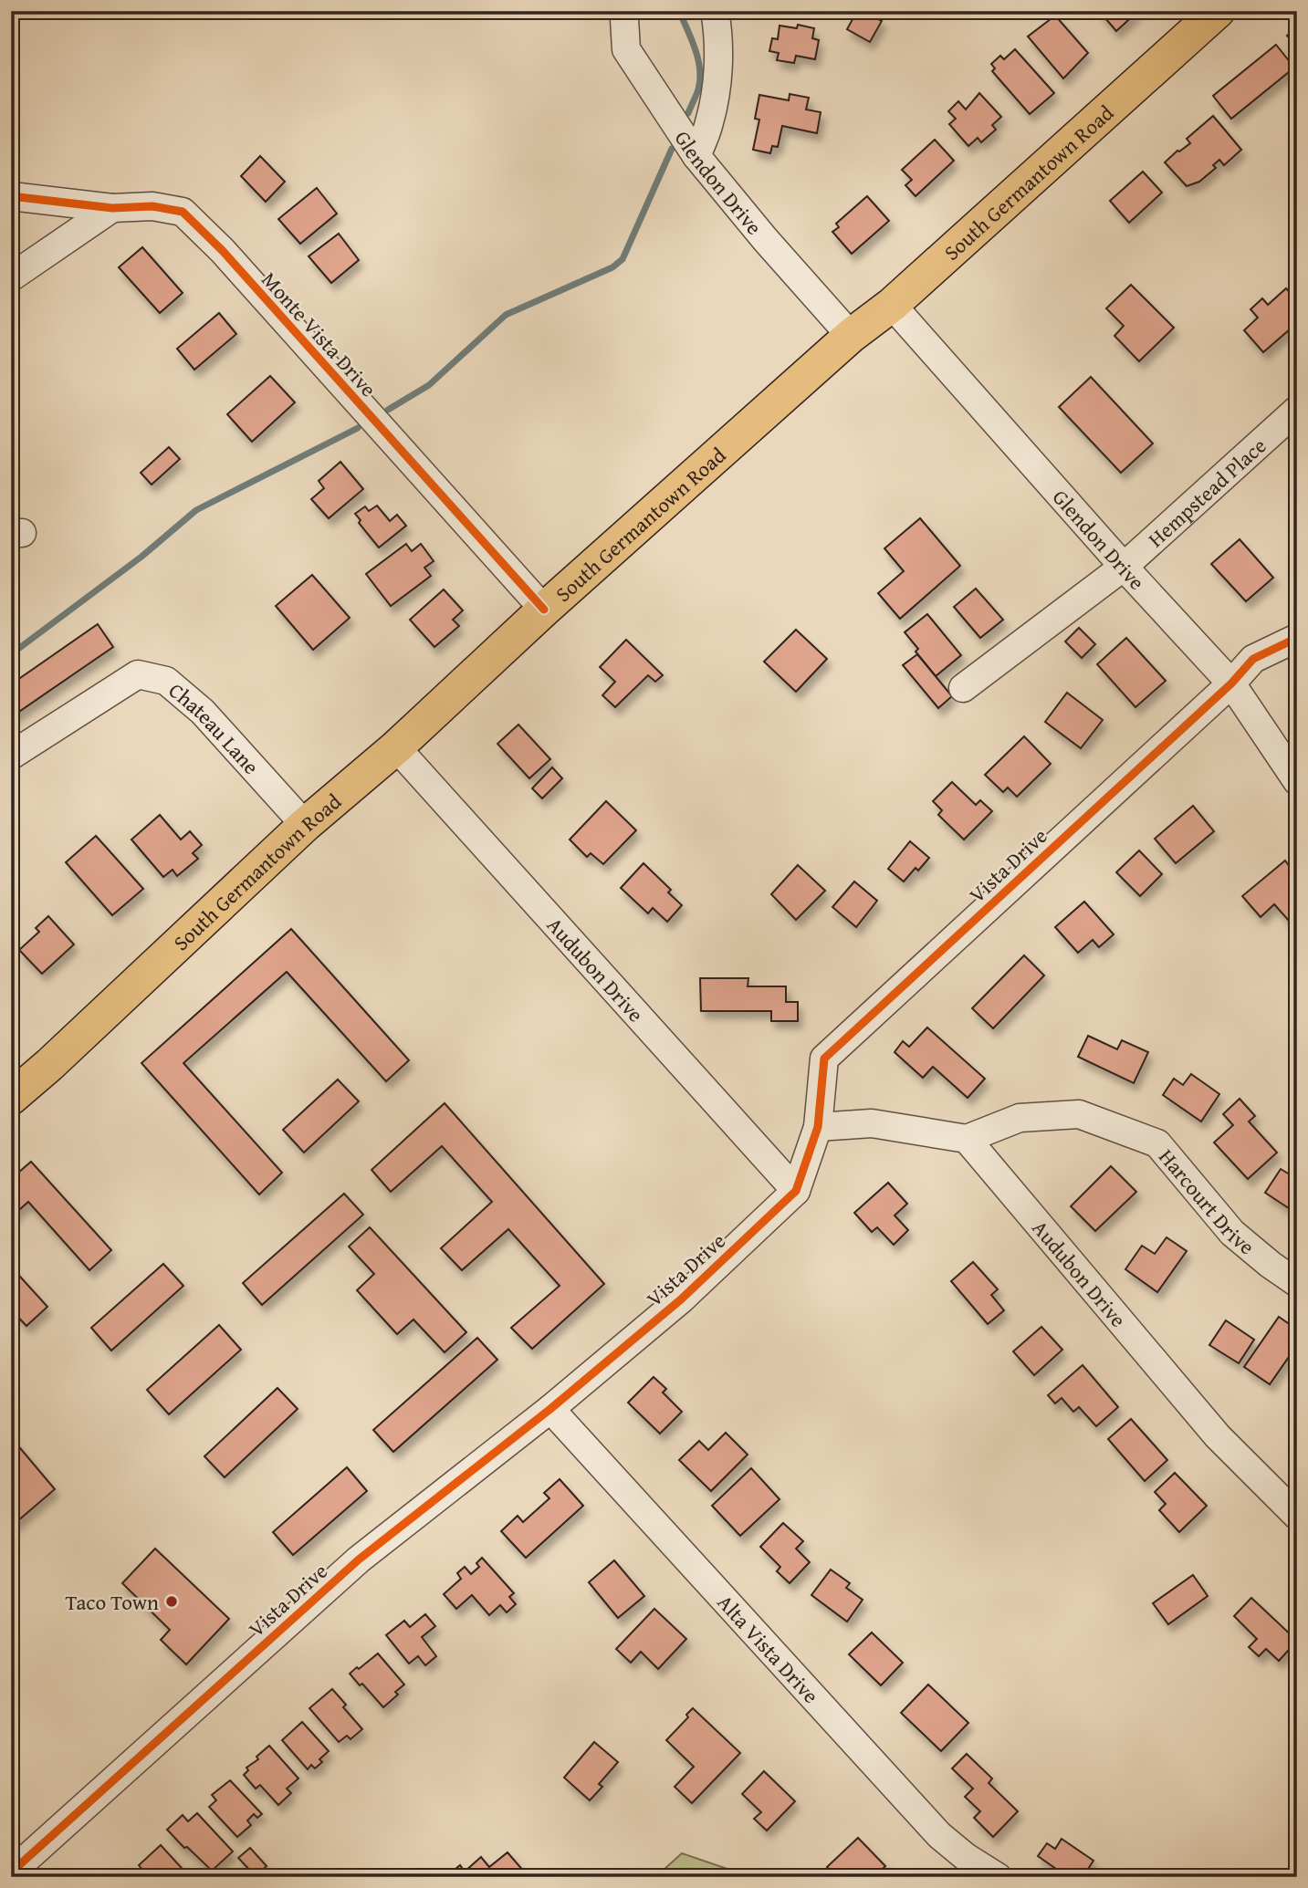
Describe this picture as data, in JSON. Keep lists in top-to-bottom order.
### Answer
{
  "streets": {
    "main road": ["South Germantown Road"],
    "street": [
      "Glendon Drive",
      "Monte Vista Drive",
      "Hempstead Place",
      "Chateau Lane",
      "Vista Drive",
      "Audubon Drive",
      "Harcourt Drive",
      "Alta Vista Drive"
    ]
  },
  "crossings": [
    ["Glendon Drive", "South Germantown Road"],
    ["Glendon Drive", "Hempstead Place"],
    ["Glendon Drive", "Vista Drive"],
    ["South Germantown Road", "Monte Vista Drive"],
    ["South Germantown Road", "Chateau Lane"],
    ["South Germantown Road", "Audubon Drive"],
    ["Vista Drive", "Audubon Drive"],
    ["Vista Drive", "Alta Vista Drive"],
    ["Audubon Drive", "Harcourt Drive"]
  ],
  "places": ["Taco Town"]
}
